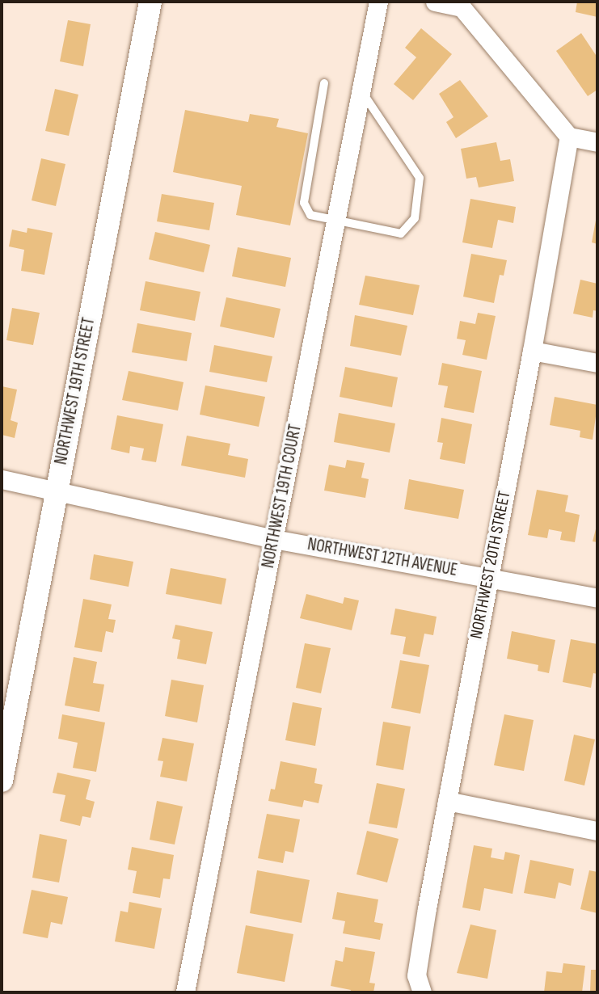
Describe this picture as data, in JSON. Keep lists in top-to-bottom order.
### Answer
{
  "streets": {
    "street": [
      "NORTHWEST 19TH STREET",
      "NORTHWEST 19TH COURT",
      "NORTHWEST 12TH AVENUE",
      "NORTHWEST 20TH STREET"
    ]
  },
  "crossings": [
    ["NORTHWEST 19TH STREET", "NORTHWEST 12TH AVENUE"],
    ["NORTHWEST 19TH COURT", "NORTHWEST 12TH AVENUE"],
    ["NORTHWEST 12TH AVENUE", "NORTHWEST 20TH STREET"]
  ]
}
